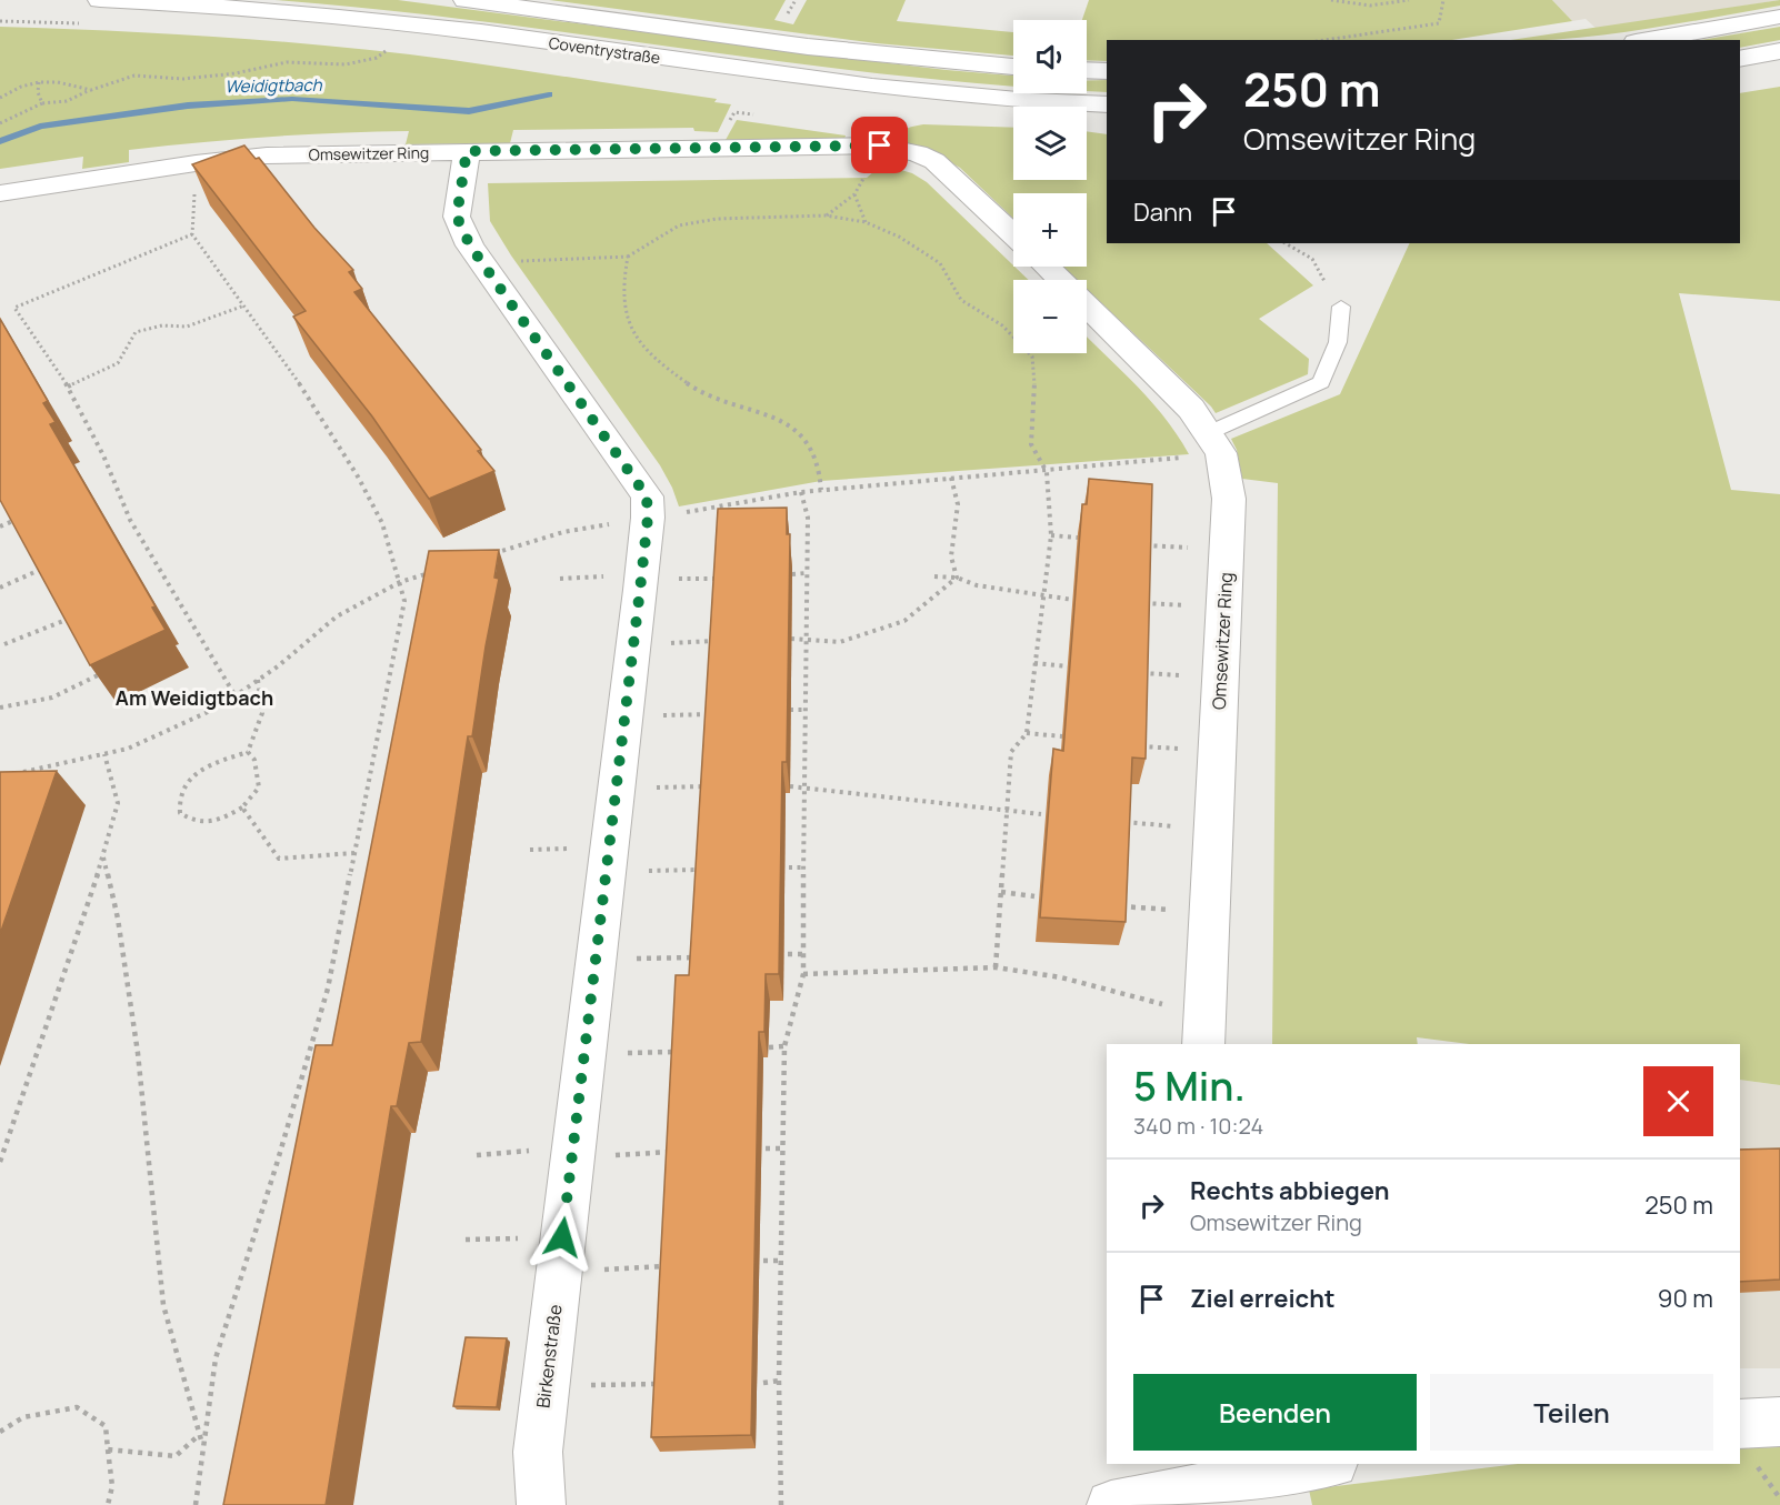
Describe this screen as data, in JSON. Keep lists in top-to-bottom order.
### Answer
{
  "streets": {
    "street": ["Coventrystraße", "Omsewitzer Ring", "Birkenstraße"]
  },
  "crossings": [
    ["Omsewitzer Ring", "Birkenstraße"]
  ],
  "districts": ["Am Weidigtbach"],
  "water": ["Weidigtbach"],
  "page": {
    "map_buttons": ["+", "−"],
    "turn": ["250 m", "Omsewitzer Ring"],
    "then": "Dann",
    "heading": ["5 Min.", "340 m · 10:24"],
    "list": [
      {
        "name": "Rechts abbiegen",
        "note": "Omsewitzer Ring",
        "value": "250 m"
      },
      {
        "name": "Ziel erreicht",
        "value": "90 m"
      }
    ],
    "buttons": ["Beenden", "Teilen"]
  }
}
